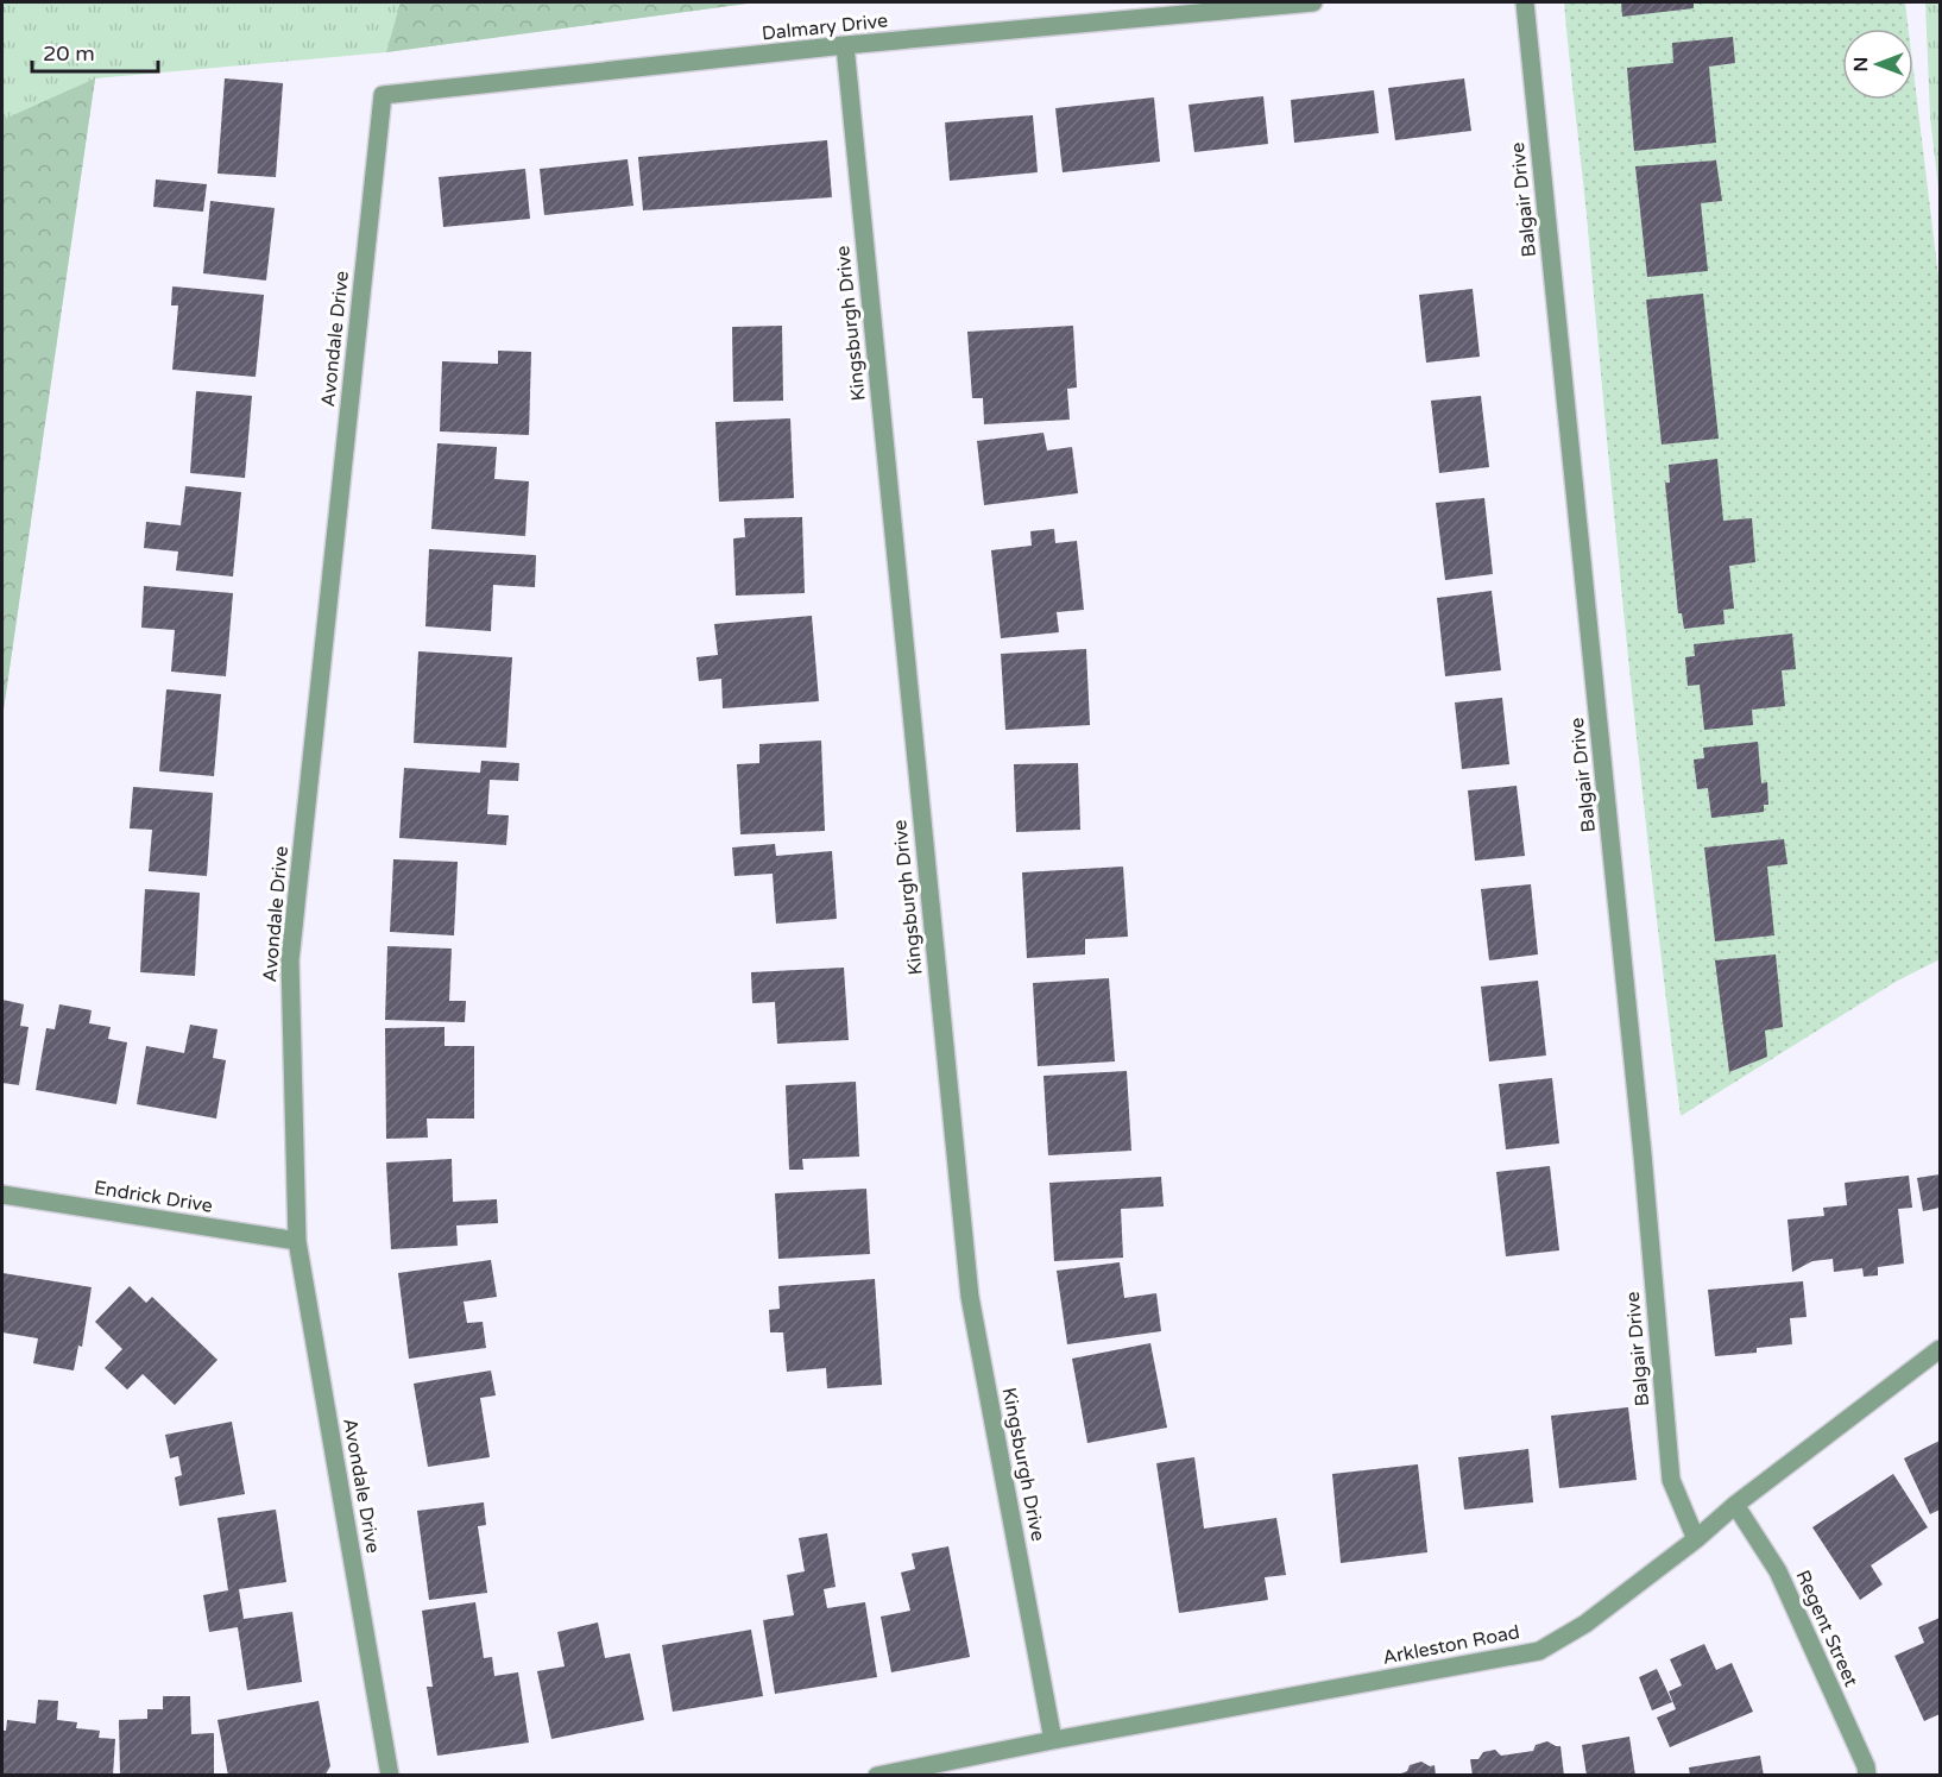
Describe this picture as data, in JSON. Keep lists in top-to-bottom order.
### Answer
{
  "streets": {
    "street": [
      "Dalmary Drive",
      "Balgair Drive",
      "Kingsburgh Drive",
      "Avondale Drive",
      "Endrick Drive",
      "Regent Street",
      "Arkleston Road"
    ]
  },
  "crossings": [
    ["Dalmary Drive", "Kingsburgh Drive"],
    ["Dalmary Drive", "Avondale Drive"],
    ["Balgair Drive", "Arkleston Road"],
    ["Kingsburgh Drive", "Arkleston Road"],
    ["Avondale Drive", "Endrick Drive"],
    ["Regent Street", "Arkleston Road"]
  ],
  "scale_bar": "20 m",
  "north": "left"
}
